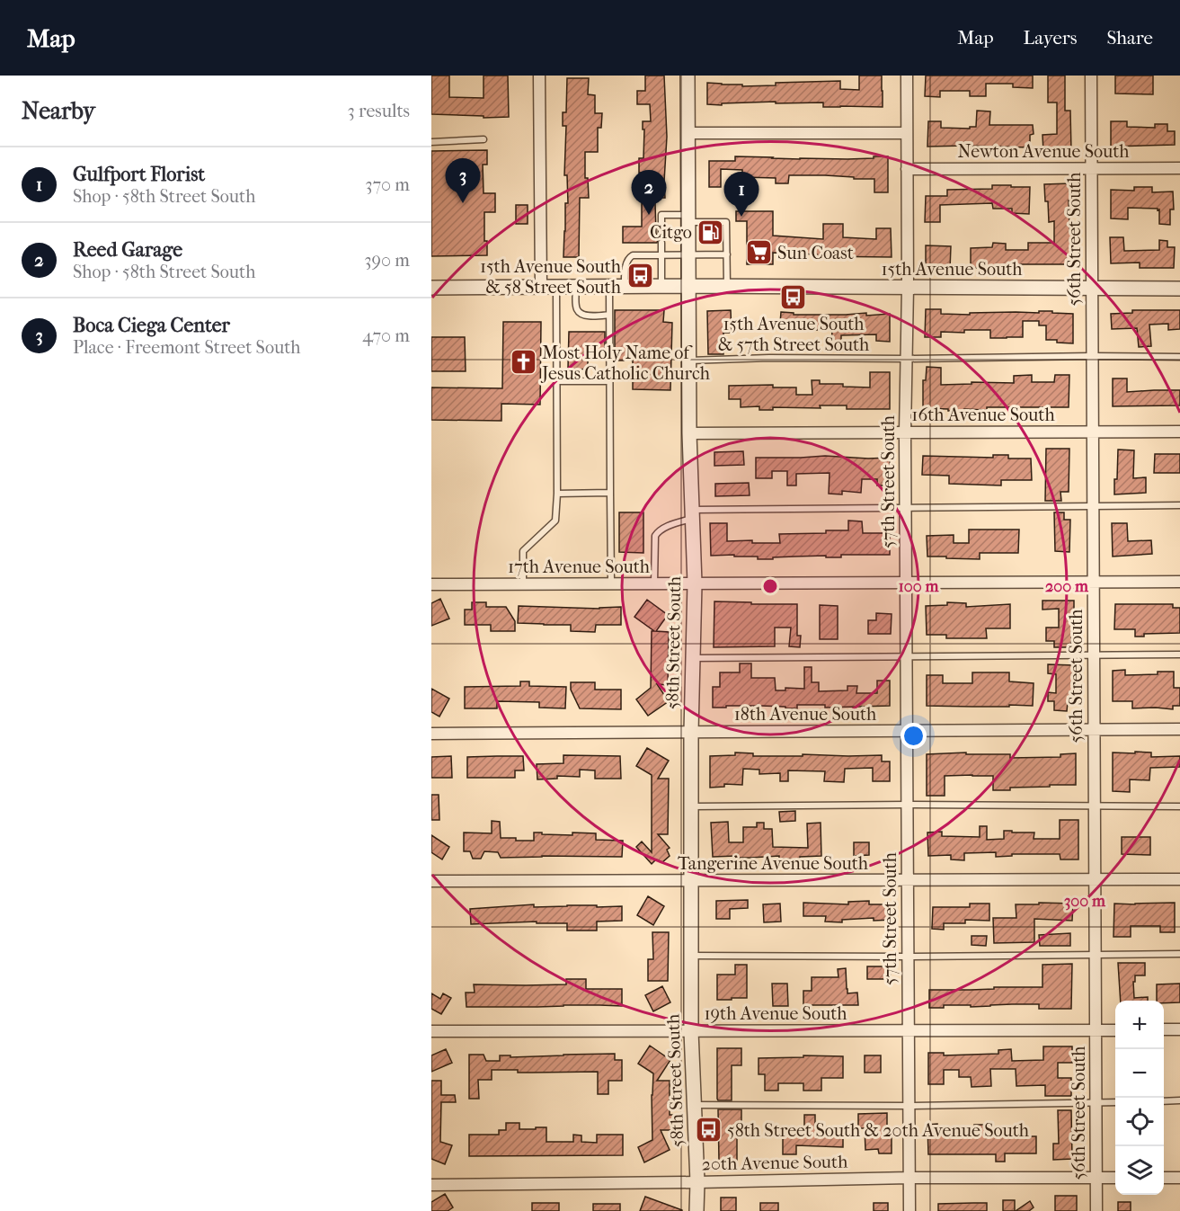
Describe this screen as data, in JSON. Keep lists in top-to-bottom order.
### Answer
{
  "streets": {
    "street": [
      "Newton Avenue South",
      "56th Street South",
      "15th Avenue South",
      "16th Avenue South",
      "57th Street South",
      "17th Avenue South",
      "58th Street South",
      "18th Avenue South",
      "Tangerine Avenue South",
      "19th Avenue South",
      "20th Avenue South"
    ]
  },
  "crossings": [
    ["Newton Avenue South", "56th Street South"],
    ["Newton Avenue South", "57th Street South"],
    ["56th Street South", "15th Avenue South"],
    ["56th Street South", "16th Avenue South"],
    ["56th Street South", "17th Avenue South"],
    ["56th Street South", "18th Avenue South"],
    ["56th Street South", "Tangerine Avenue South"],
    ["56th Street South", "19th Avenue South"],
    ["56th Street South", "20th Avenue South"],
    ["15th Avenue South", "57th Street South"],
    ["15th Avenue South", "58th Street South"],
    ["16th Avenue South", "57th Street South"],
    ["16th Avenue South", "58th Street South"],
    ["57th Street South", "17th Avenue South"],
    ["57th Street South", "18th Avenue South"],
    ["57th Street South", "Tangerine Avenue South"],
    ["57th Street South", "19th Avenue South"],
    ["57th Street South", "20th Avenue South"],
    ["17th Avenue South", "58th Street South"],
    ["58th Street South", "18th Avenue South"],
    ["58th Street South", "Tangerine Avenue South"],
    ["58th Street South", "19th Avenue South"],
    ["58th Street South", "20th Avenue South"]
  ],
  "places": {
    "fuel station": ["Citgo"],
    "supermarket": ["Sun Coast"],
    "bus stop": ["15th Avenue South & 58 Street South", "15th Avenue South & 57th Street South", "58th Street South & 20th Avenue South"],
    "church": ["Most Holy Name of Jesus Catholic Church"]
  },
  "page": {
    "header": "Map",
    "nav": ["Map", "Layers", "Share"],
    "heading": ["Nearby", "3 results"],
    "list": [
      {
        "mark": "1",
        "name": "Gulfport Florist",
        "note": "Shop · 58th Street South",
        "value": "370 m"
      },
      {
        "mark": "2",
        "name": "Reed Garage",
        "note": "Shop · 58th Street South",
        "value": "390 m"
      },
      {
        "mark": "3",
        "name": "Boca Ciega Center",
        "note": "Place · Freemont Street South",
        "value": "470 m"
      }
    ],
    "pins": ["3", "2", "1"],
    "map_buttons": ["+", "−"]
  },
  "rings": ["100 m", "200 m", "300 m"]
}
